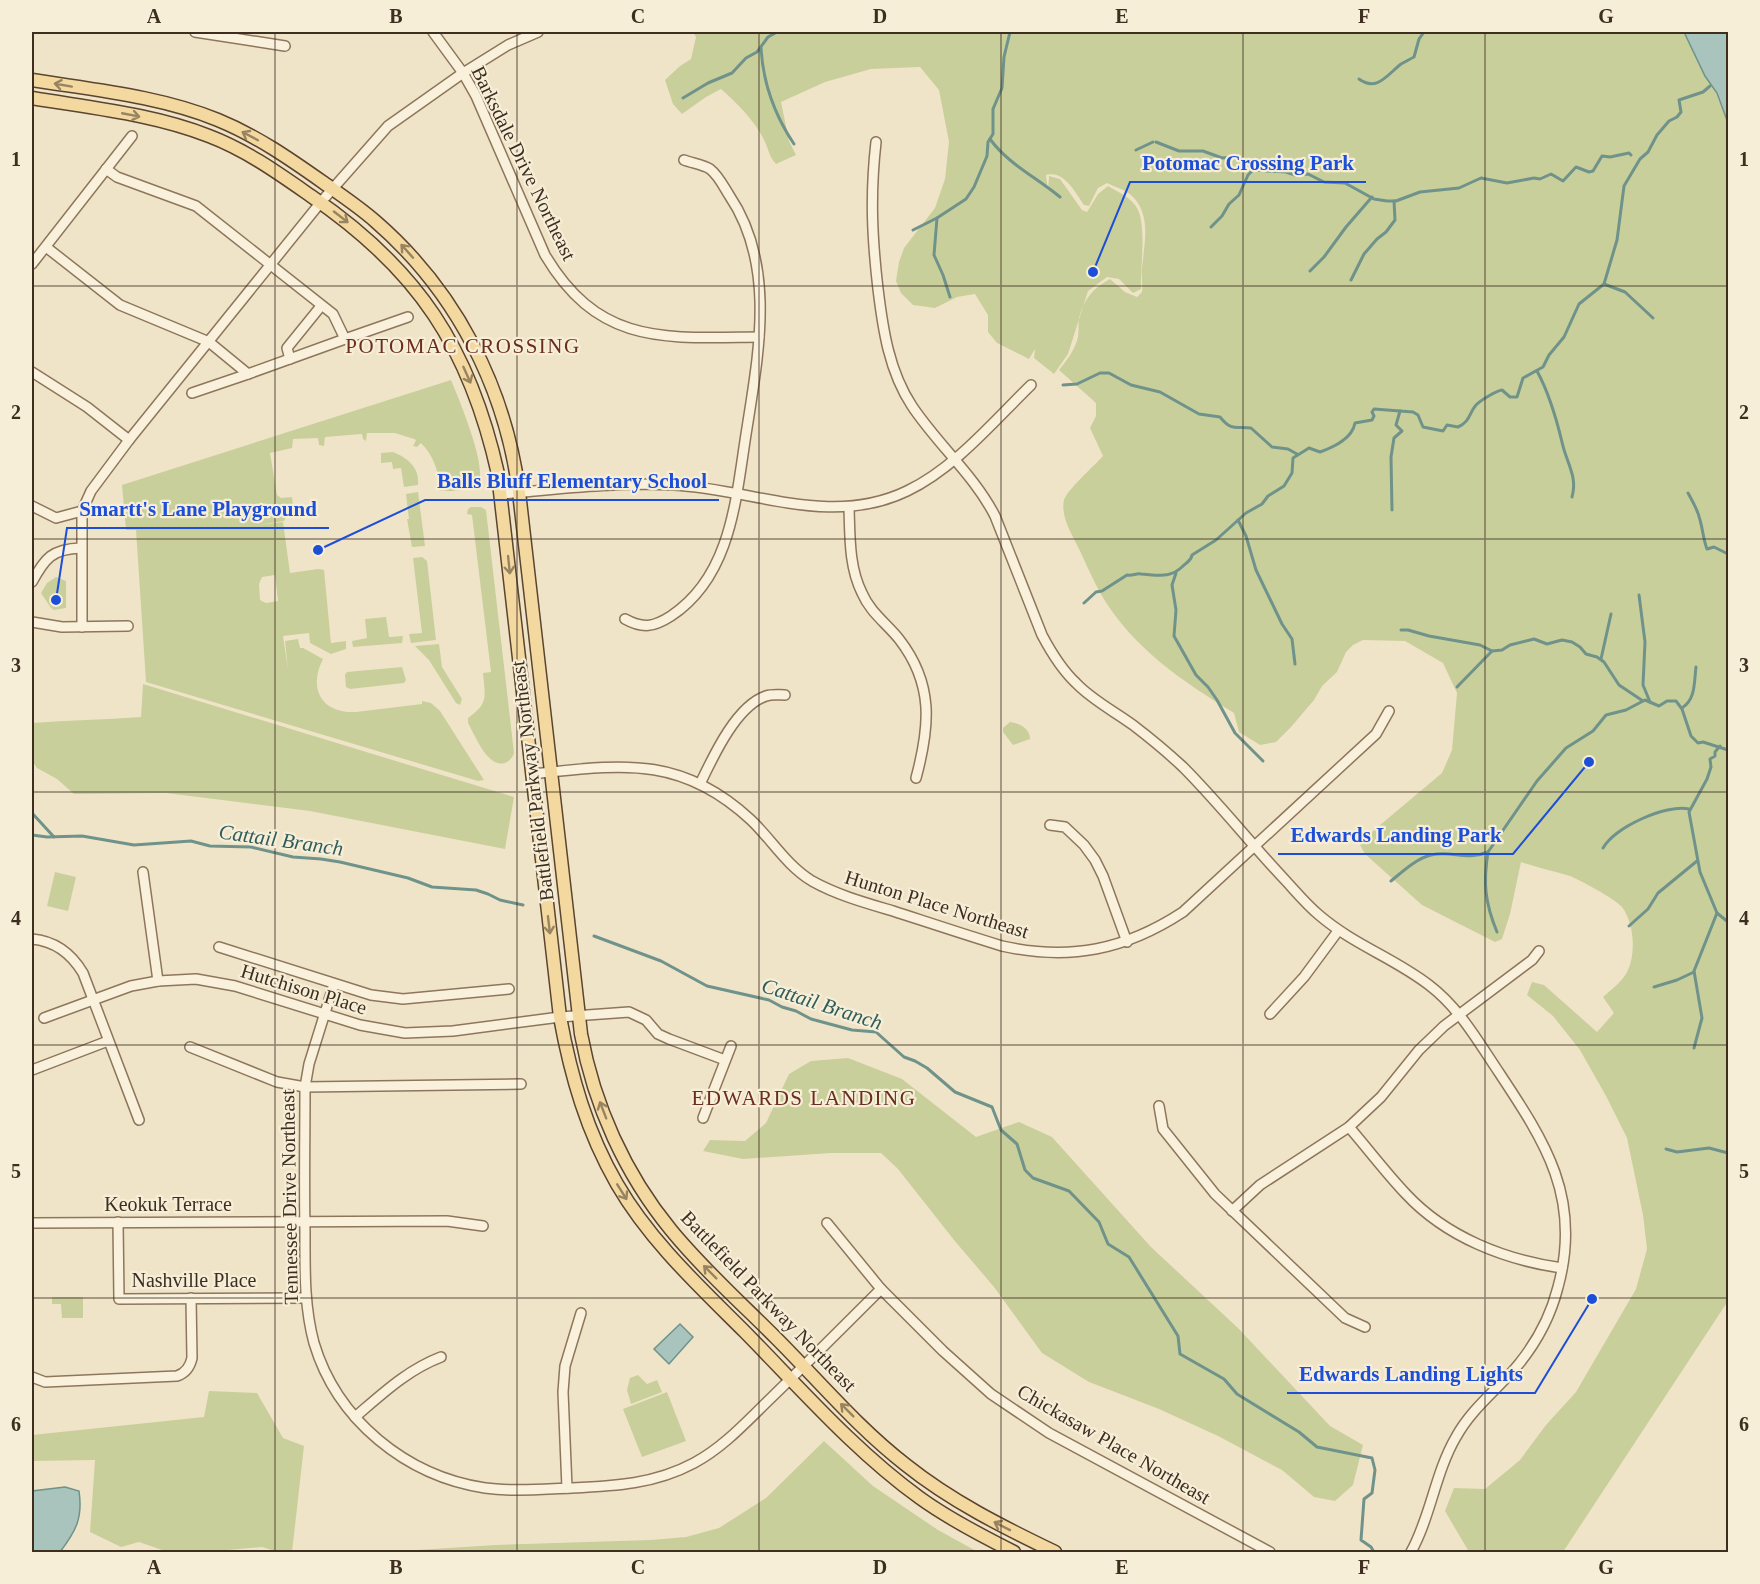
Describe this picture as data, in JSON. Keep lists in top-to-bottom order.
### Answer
{
  "streets": {
    "main road": ["Battlefield Parkway Northeast"],
    "street": [
      "Barksdale Drive Northeast",
      "Hunton Place Northeast",
      "Hutchison Place",
      "Tennessee Drive Northeast",
      "Keokuk Terrace",
      "Nashville Place",
      "Chickasaw Place Northeast"
    ]
  },
  "crossings": [
    ["Battlefield Parkway Northeast", "Hunton Place Northeast"],
    ["Battlefield Parkway Northeast", "Hutchison Place"],
    ["Battlefield Parkway Northeast", "Tennessee Drive Northeast"],
    ["Hutchison Place", "Tennessee Drive Northeast"],
    ["Tennessee Drive Northeast", "Keokuk Terrace"],
    ["Tennessee Drive Northeast", "Nashville Place"],
    ["Tennessee Drive Northeast", "Chickasaw Place Northeast"],
    ["Keokuk Terrace", "Nashville Place"]
  ],
  "districts": ["POTOMAC CROSSING", "EDWARDS LANDING"],
  "water": ["Cattail Branch"],
  "places": [
    "Potomac Crossing Park",
    "Balls Bluff Elementary School",
    "Smartt's Lane Playground",
    "Edwards Landing Park",
    "Edwards Landing Lights"
  ],
  "grid": {
    "columns": [
      "A",
      "B",
      "C",
      "D",
      "E",
      "F",
      "G"
    ],
    "rows": [
      "1",
      "2",
      "3",
      "4",
      "5",
      "6"
    ]
  }
}
